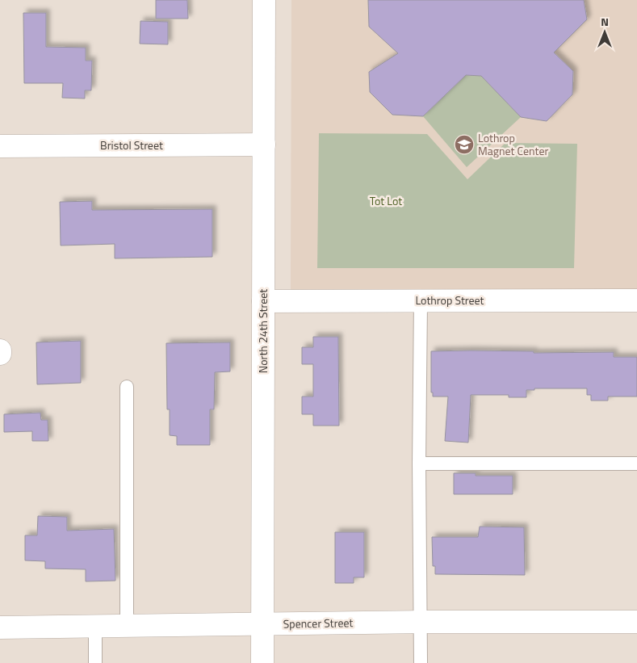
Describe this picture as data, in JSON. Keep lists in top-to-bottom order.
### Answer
{
  "streets": {
    "street": [
      "Bristol Street",
      "Lothrop Street",
      "North 24th Street",
      "Spencer Street"
    ]
  },
  "crossings": [
    ["Bristol Street", "North 24th Street"],
    ["Lothrop Street", "North 24th Street"],
    ["North 24th Street", "Spencer Street"]
  ],
  "parks": ["Tot Lot"],
  "places": {
    "school or university": ["Lothrop Magnet Center"]
  },
  "north": "top"
}
